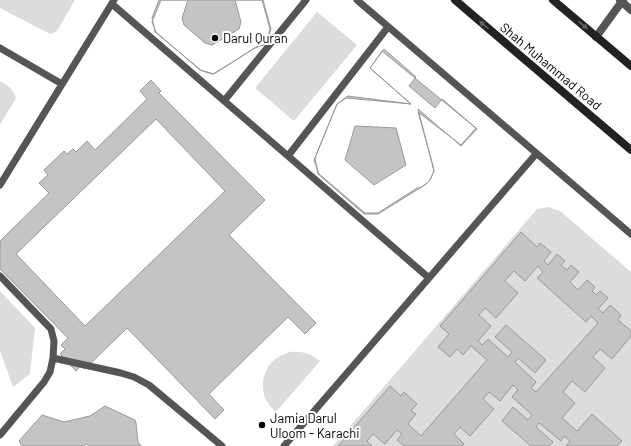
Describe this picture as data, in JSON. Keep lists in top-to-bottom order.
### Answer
{
  "streets": {
    "street": ["Shah Muhammad Road"]
  },
  "places": ["Darul Quran", "Jamia Darul Uloom - Karachi"]
}
